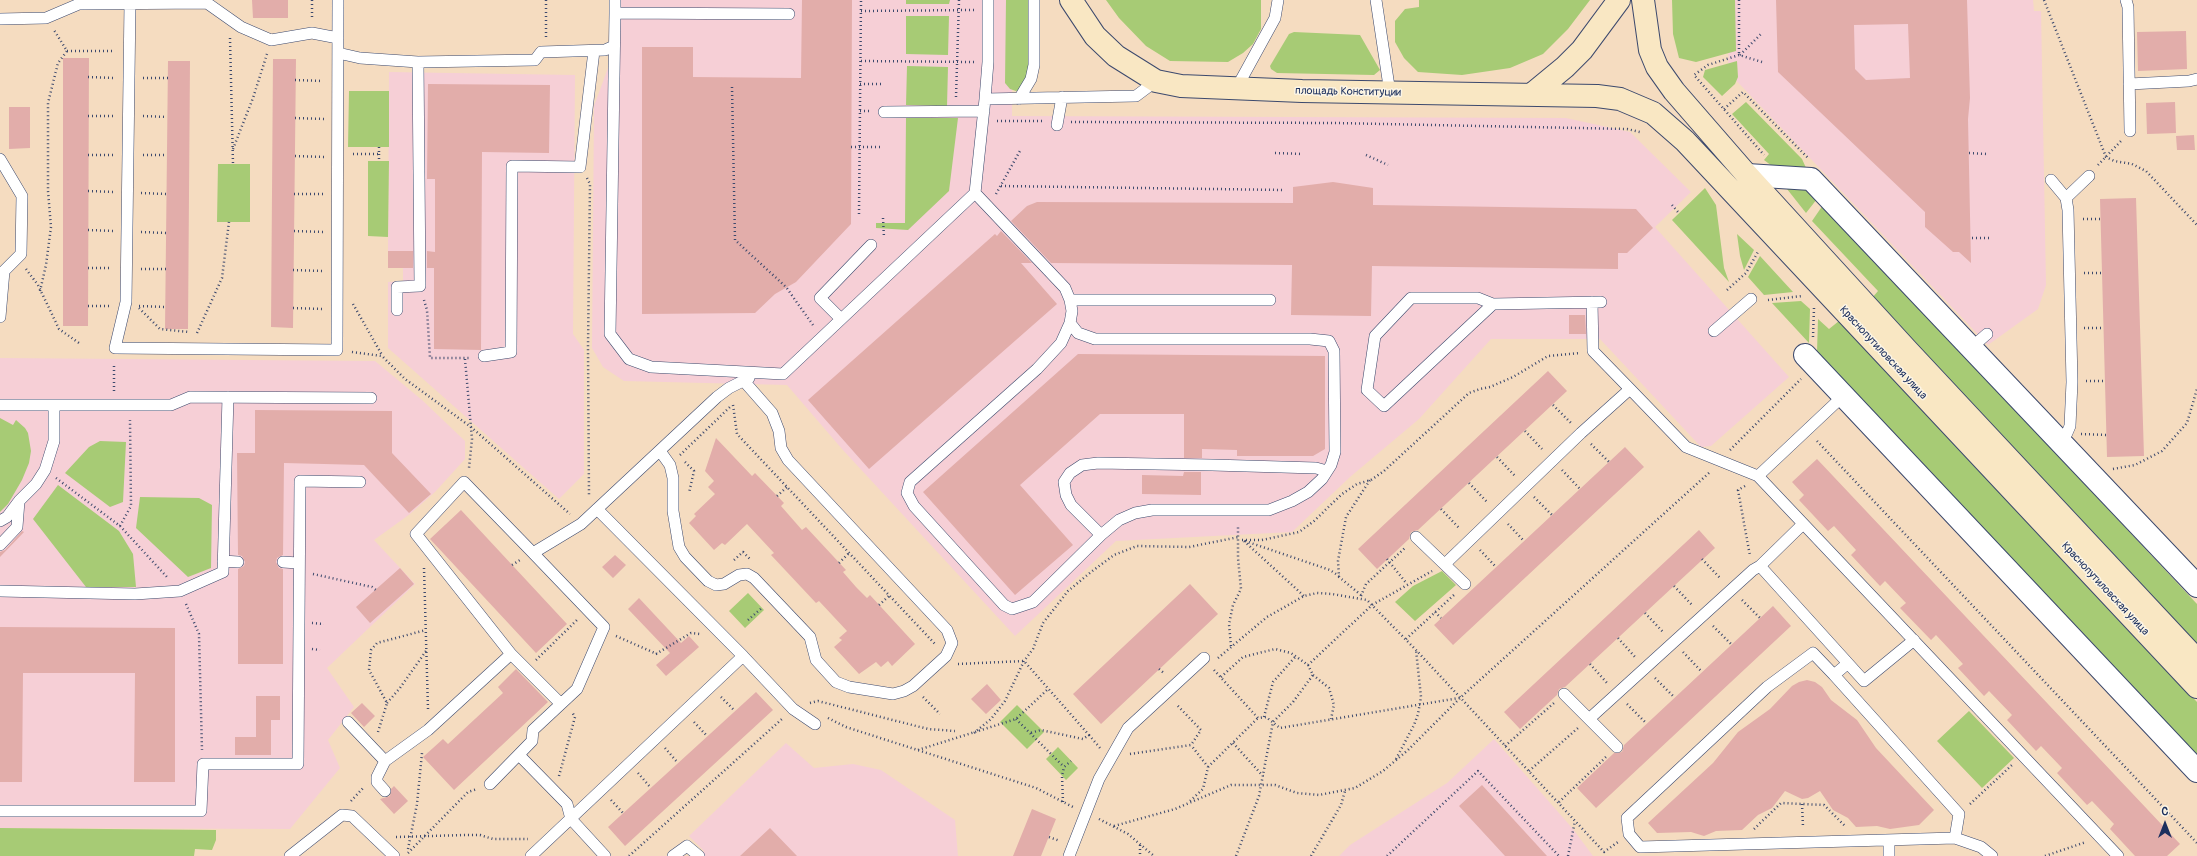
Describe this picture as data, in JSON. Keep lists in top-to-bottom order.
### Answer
{
  "streets": {
    "main road": ["площадь Конституции", "Краснопутиловская улица"]
  },
  "crossings": [
    ["площадь Конституции", "Краснопутиловская улица"]
  ],
  "north": "top"
}
